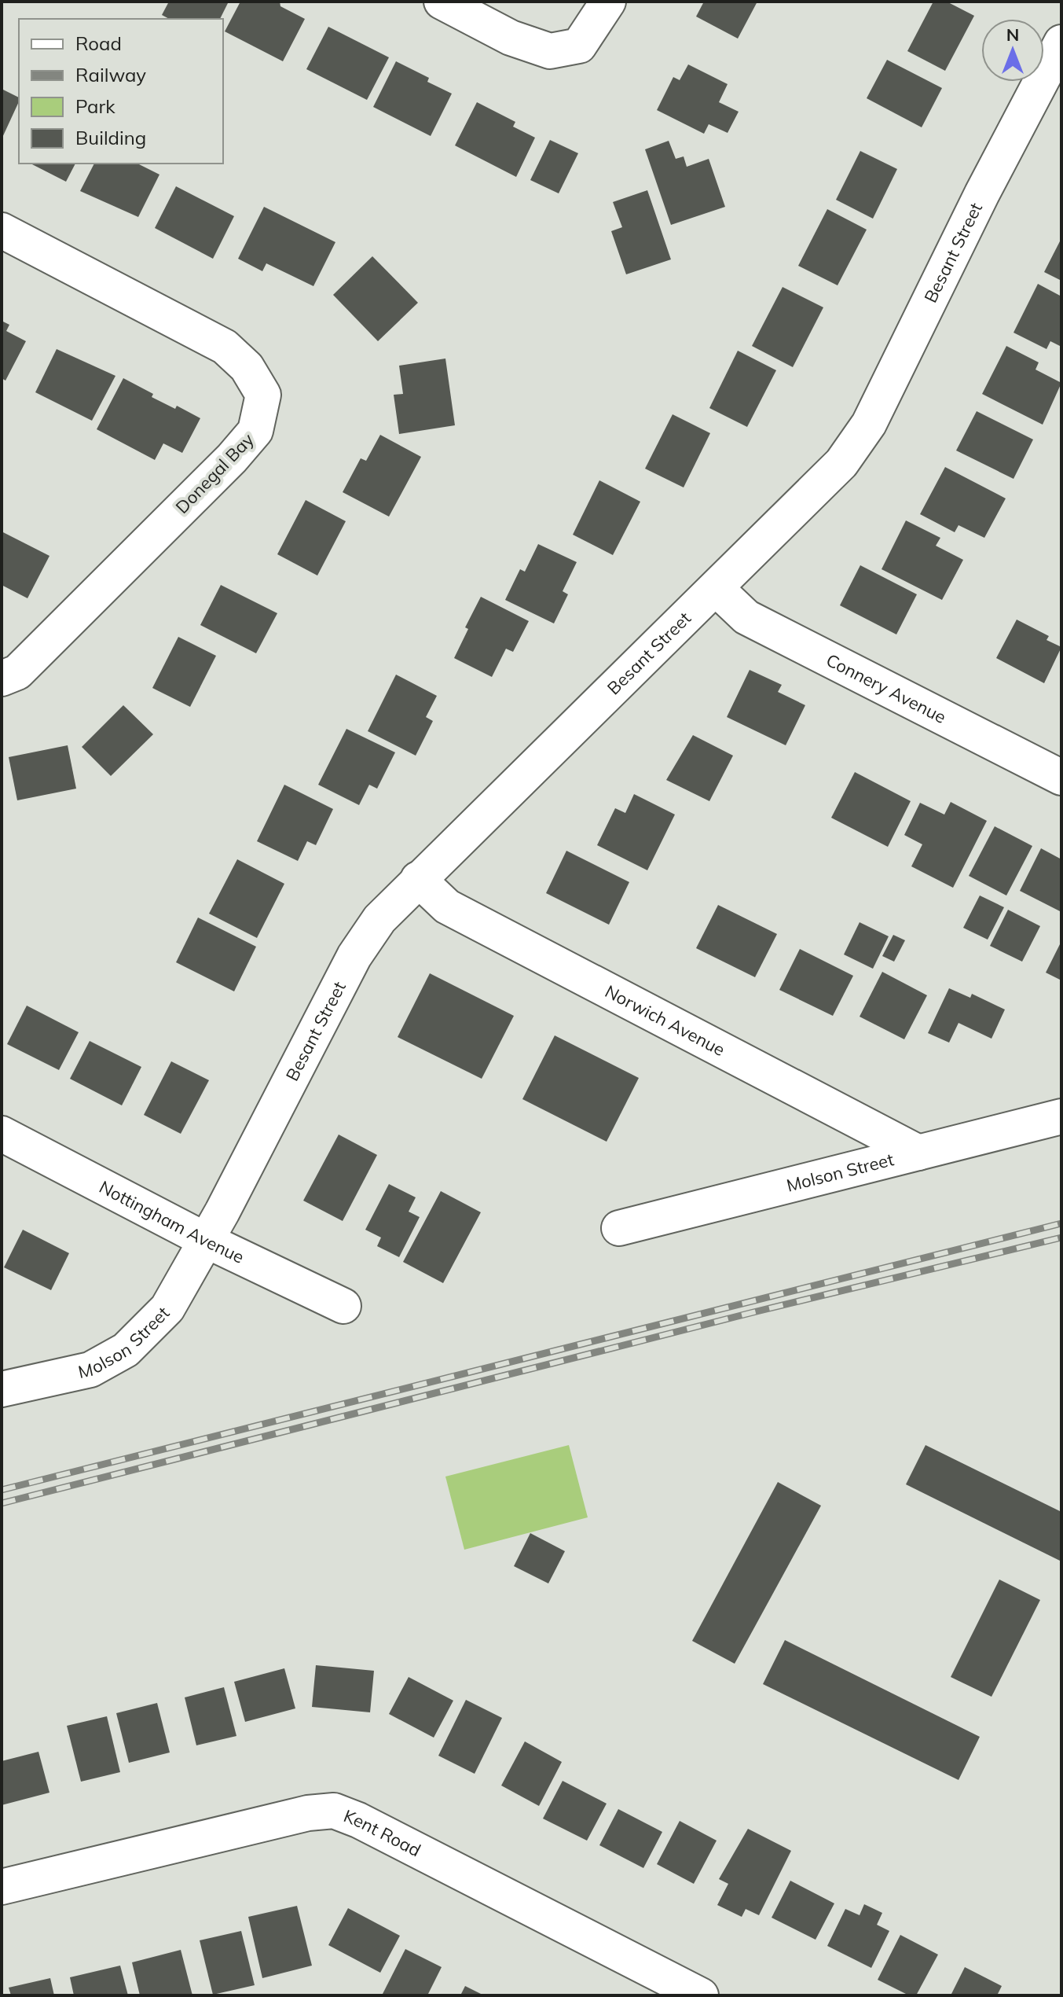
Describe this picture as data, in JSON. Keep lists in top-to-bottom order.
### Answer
{
  "streets": {
    "street": [
      "Besant Street",
      "Donegal Bay",
      "Connery Avenue",
      "Norwich Avenue",
      "Molson Street",
      "Nottingham Avenue",
      "Kent Road"
    ]
  },
  "crossings": [
    ["Besant Street", "Connery Avenue"],
    ["Besant Street", "Norwich Avenue"],
    ["Besant Street", "Molson Street"],
    ["Besant Street", "Nottingham Avenue"],
    ["Norwich Avenue", "Molson Street"],
    ["Molson Street", "Nottingham Avenue"]
  ],
  "legend": [
    "Road",
    "Railway",
    "Park",
    "Building"
  ],
  "north": "top"
}
